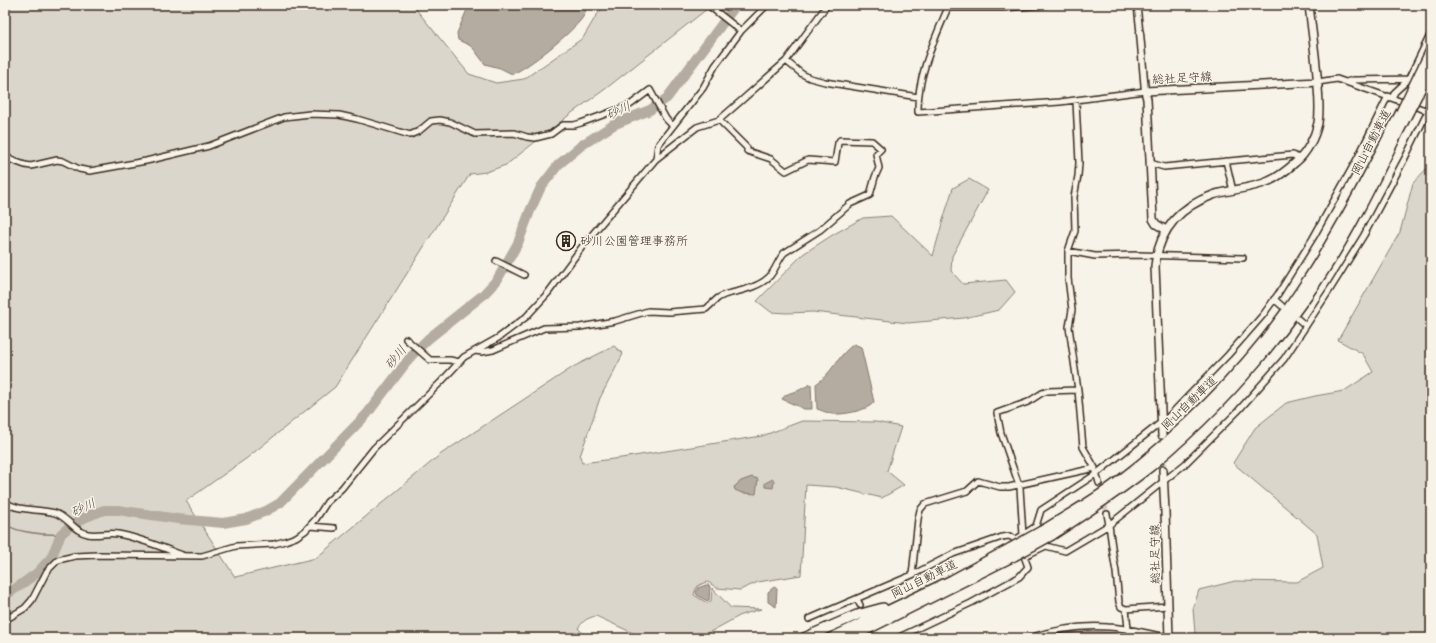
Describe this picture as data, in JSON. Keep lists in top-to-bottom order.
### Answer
{
  "streets": {
    "highway": ["岡山自動車道"],
    "main road": ["総社足守線"]
  },
  "water": ["砂川"],
  "places": {
    "building": ["砂川公園管理事務所"]
  }
}
